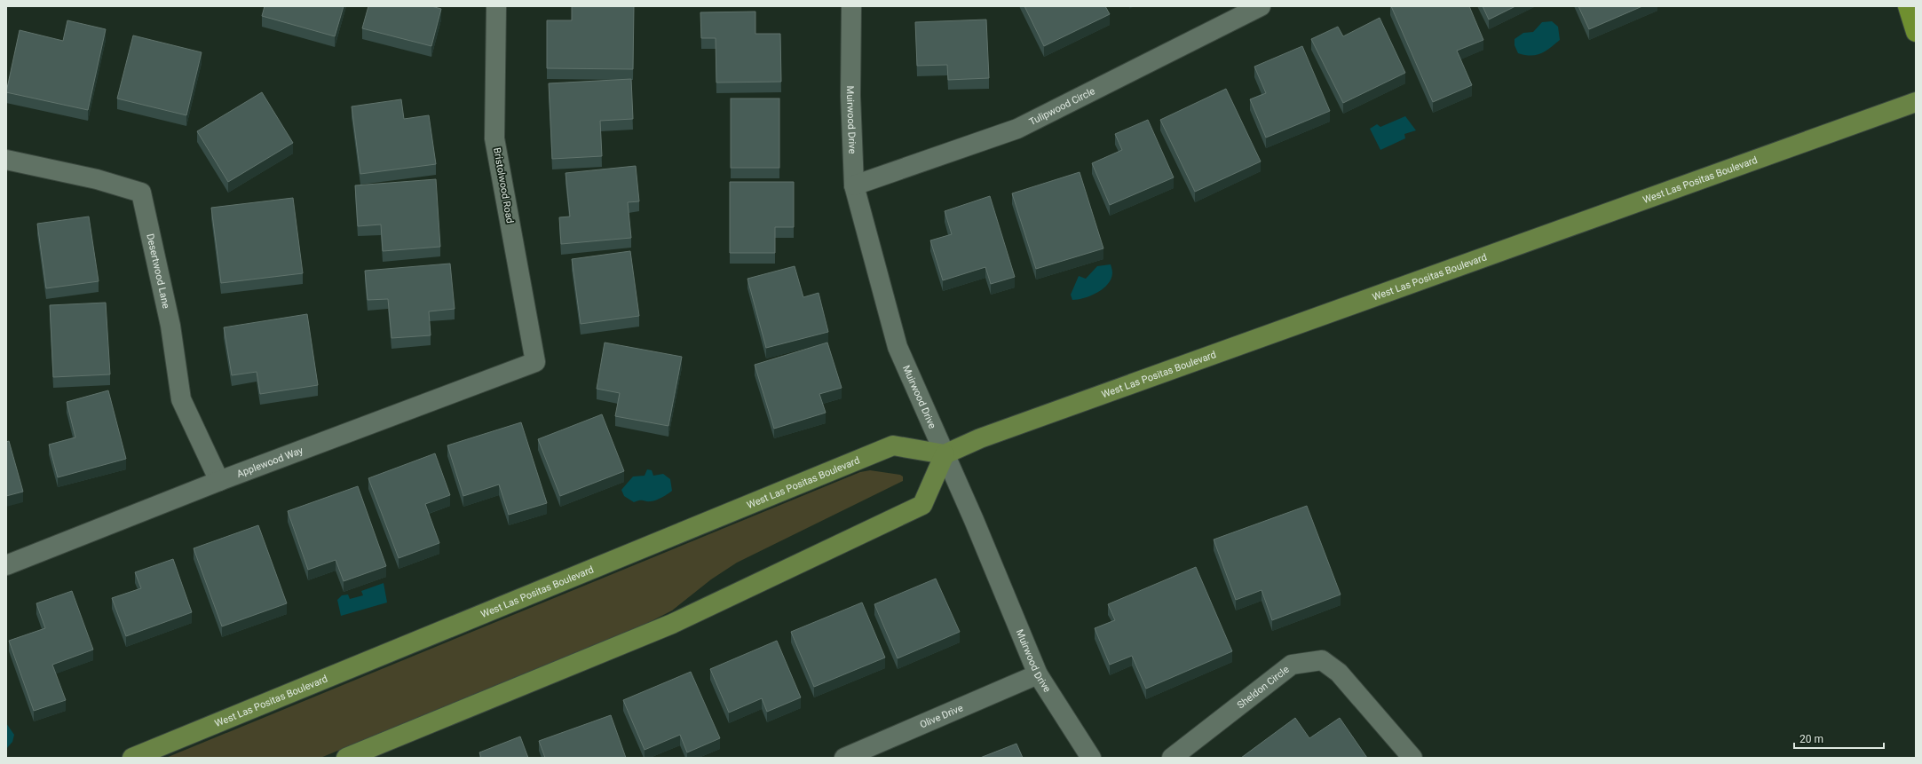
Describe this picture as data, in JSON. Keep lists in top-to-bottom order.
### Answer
{
  "streets": {
    "main road": ["West Las Positas Boulevard"],
    "street": [
      "Tulipwood Circle",
      "Muirwood Drive",
      "Bristolwood Road",
      "Desertwood Lane",
      "Applewood Way",
      "Sheldon Circle",
      "Olive Drive"
    ]
  },
  "crossings": [
    ["Tulipwood Circle", "Muirwood Drive"],
    ["Muirwood Drive", "West Las Positas Boulevard"],
    ["Muirwood Drive", "Olive Drive"],
    ["Bristolwood Road", "Applewood Way"],
    ["Desertwood Lane", "Applewood Way"]
  ],
  "scale_bar": "20 m"
}
